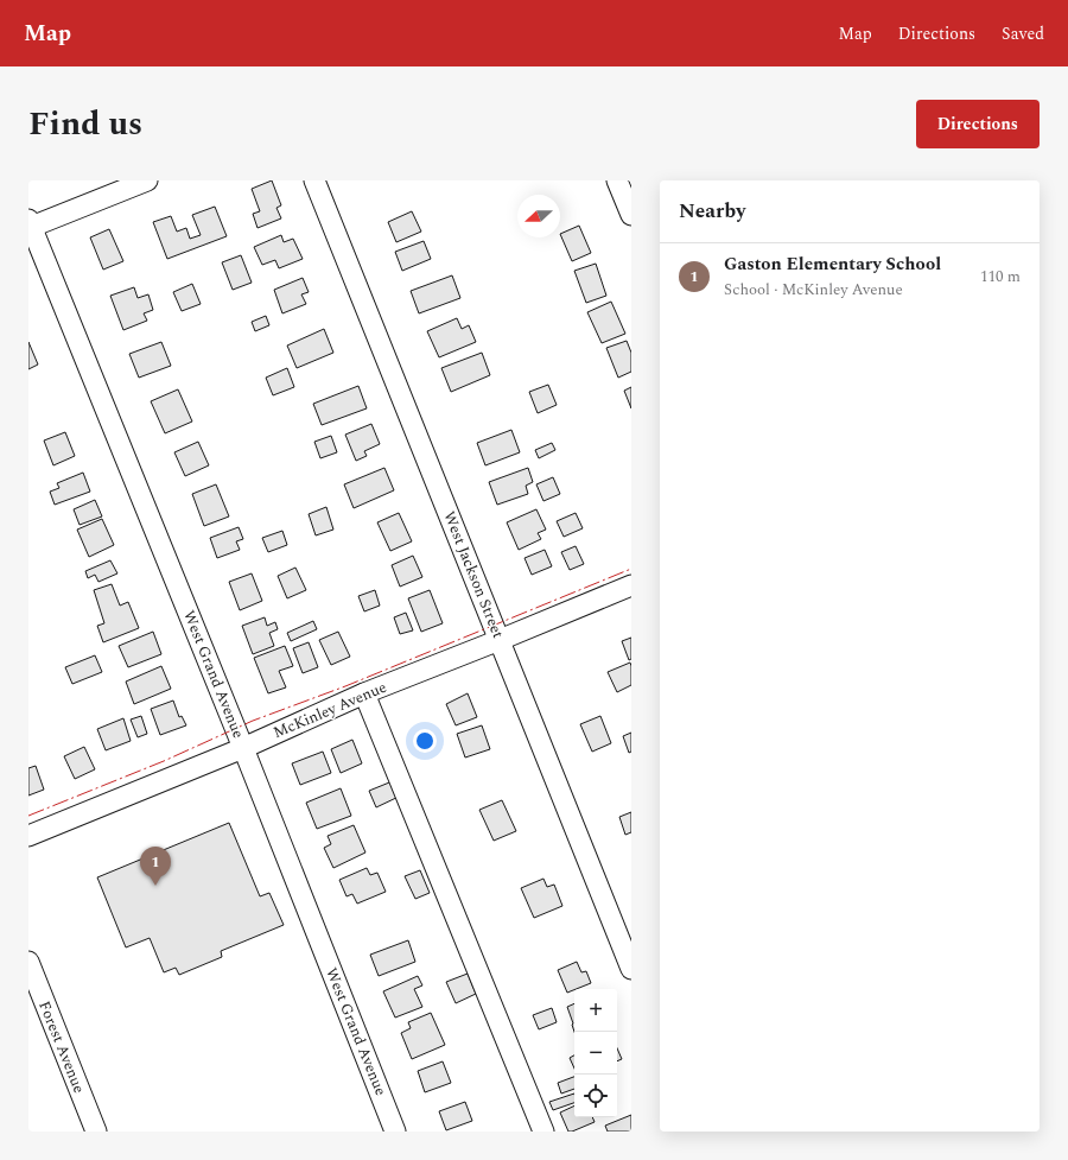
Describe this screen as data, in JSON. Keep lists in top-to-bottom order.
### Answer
{
  "streets": {
    "street": [
      "West Jackson Street",
      "West Grand Avenue",
      "McKinley Avenue",
      "Forest Avenue"
    ]
  },
  "crossings": [
    ["West Jackson Street", "McKinley Avenue"],
    ["West Grand Avenue", "McKinley Avenue"]
  ],
  "north": "left",
  "page": {
    "header": "Map",
    "nav": ["Map", "Directions", "Saved"],
    "title": "Find us",
    "buttons": "Directions",
    "heading": "Nearby",
    "list": [
      {
        "mark": "1",
        "name": "Gaston Elementary School",
        "note": "School · McKinley Avenue",
        "value": "110 m"
      }
    ],
    "pins": "1",
    "map_buttons": ["+", "−"]
  }
}
